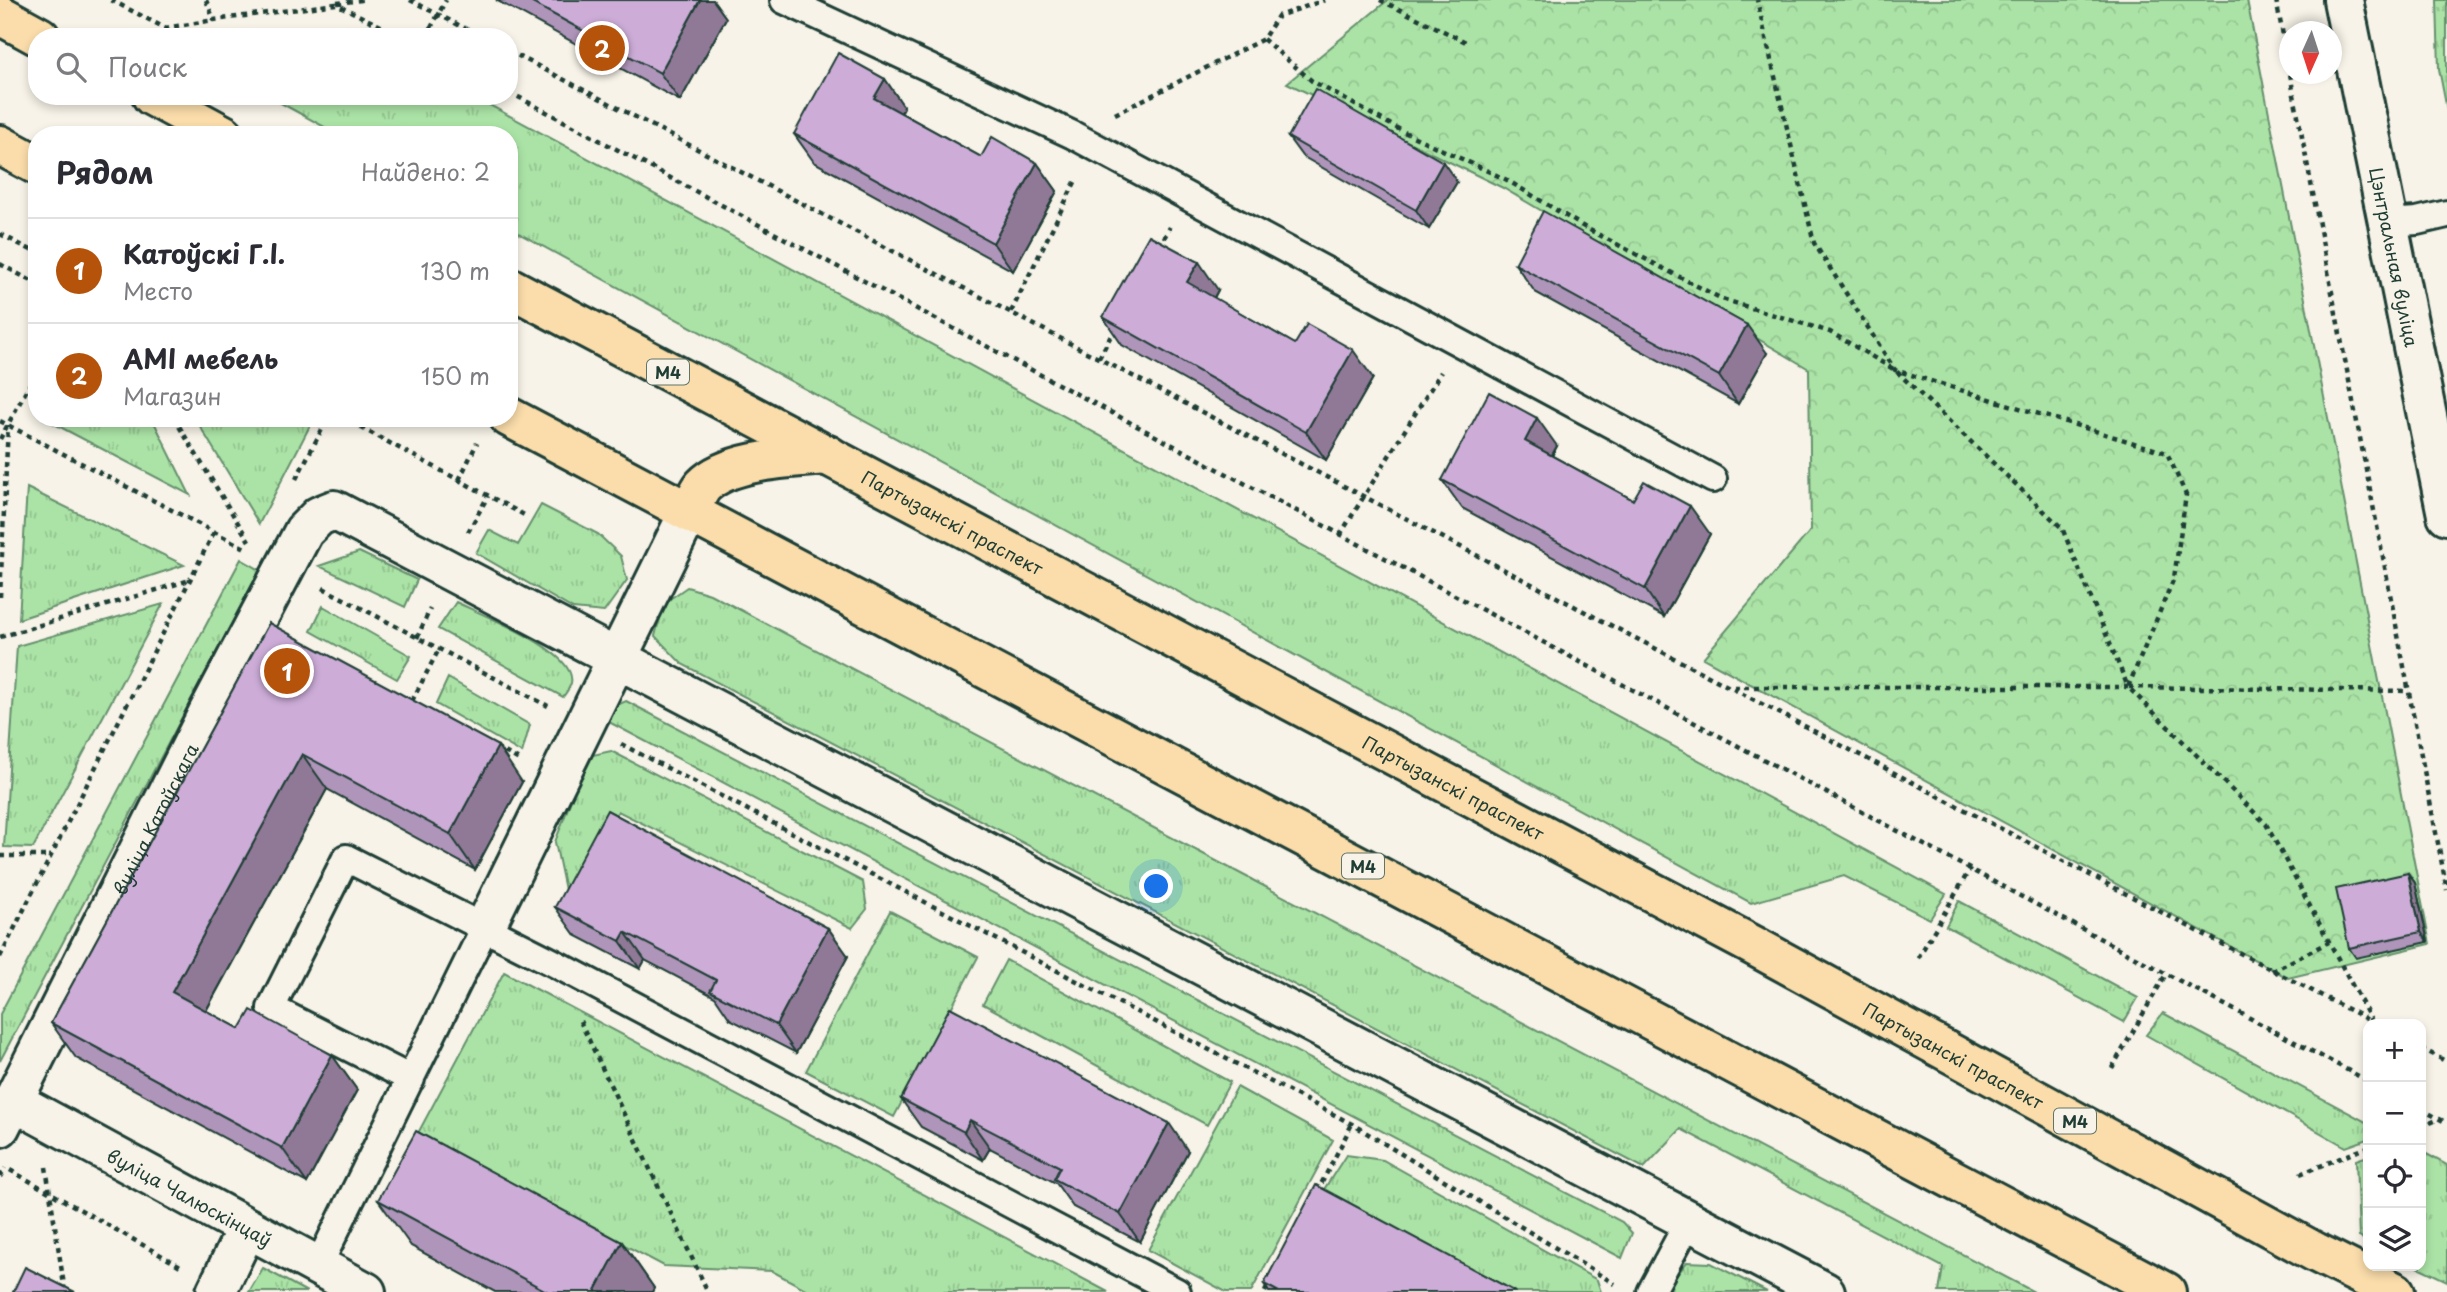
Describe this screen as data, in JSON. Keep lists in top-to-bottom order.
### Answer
{
  "streets": {
    "main road": ["М4", "Партызанскі праспект"],
    "street": ["Цэнтральная вуліца", "вуліца Катоўскага", "вуліца Чалюскінцаў"]
  },
  "crossings": [
    ["вуліца Катоўскага", "вуліца Чалюскінцаў"]
  ],
  "north": "bottom",
  "page": {
    "pins": ["2", "1"],
    "search": "Поиск",
    "heading": ["Рядом", "Найдено: 2"],
    "list": [
      {
        "mark": "1",
        "name": "Катоўскі Г.І.",
        "note": "Место",
        "value": "130 m"
      },
      {
        "mark": "2",
        "name": "AMI мебель",
        "note": "Магазин",
        "value": "150 m"
      }
    ],
    "map_buttons": ["+", "−"]
  }
}
